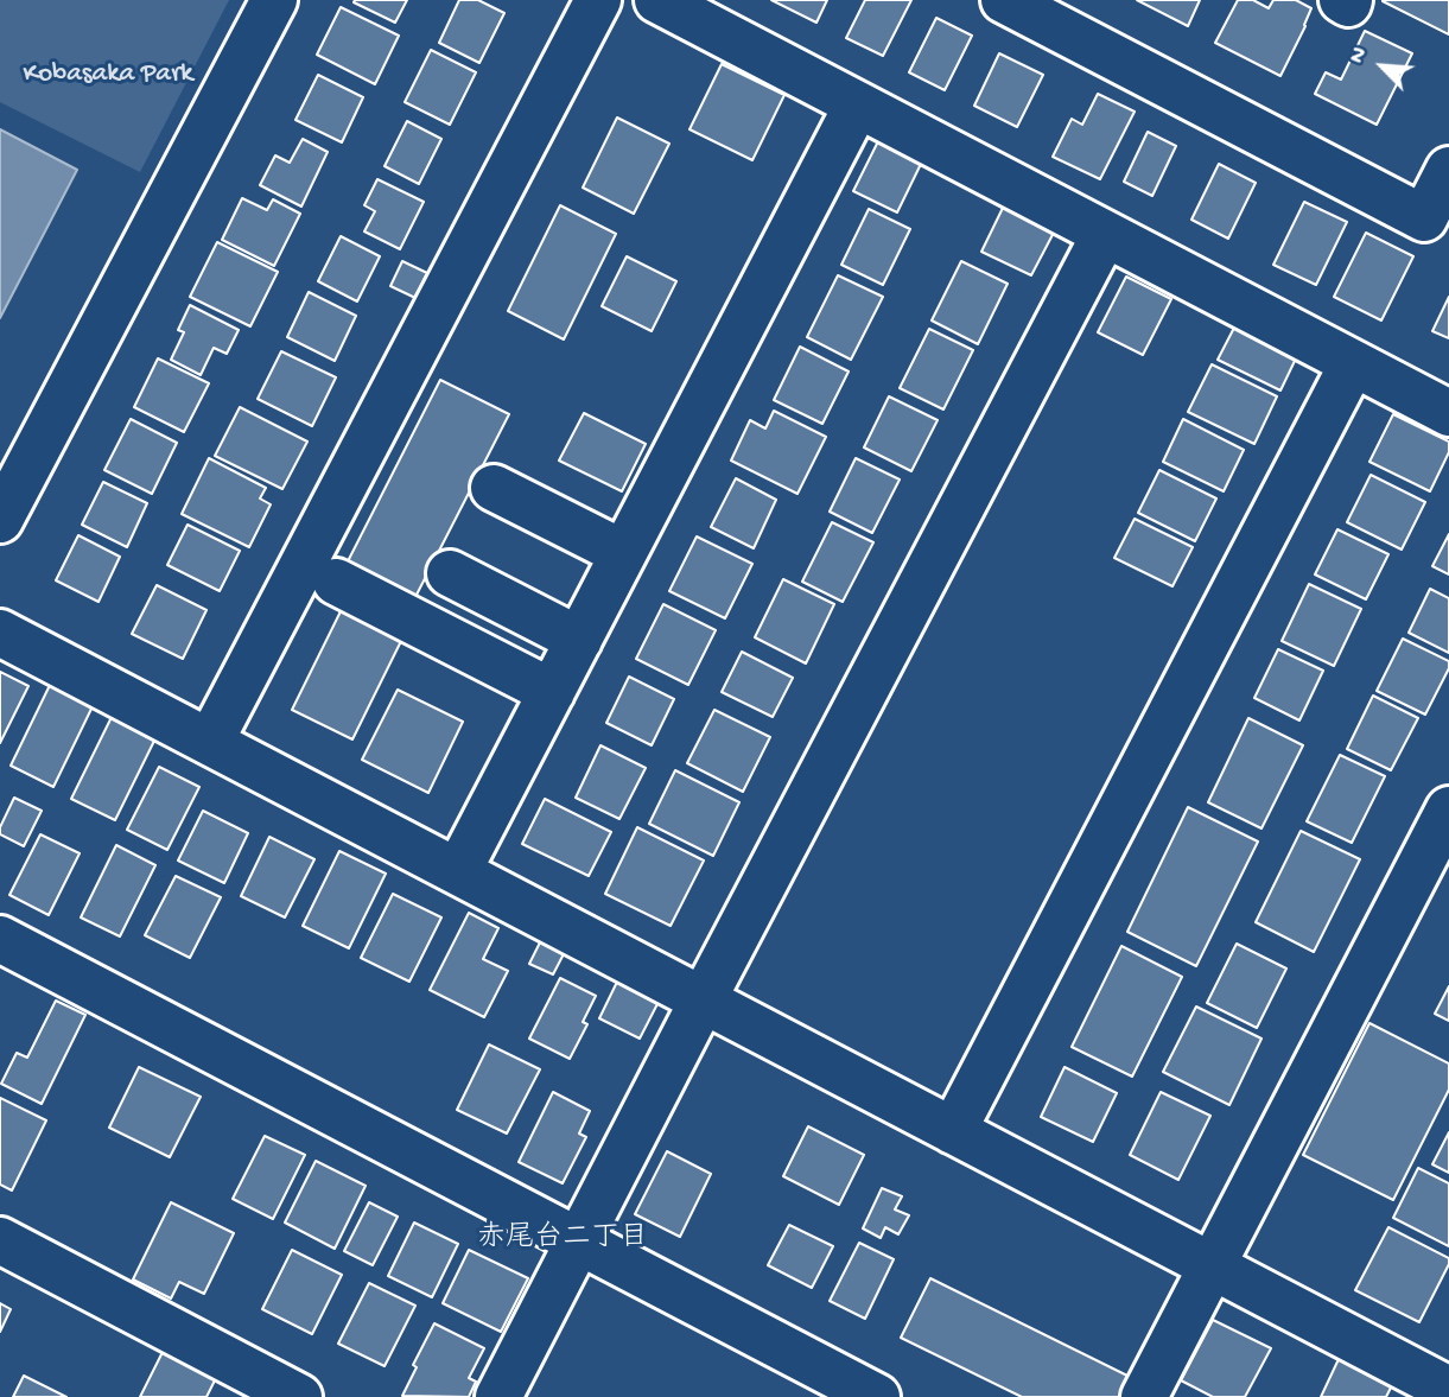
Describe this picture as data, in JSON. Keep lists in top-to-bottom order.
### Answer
{
  "districts": ["赤尾台二丁目"],
  "parks": ["Kobasaka Park"],
  "north": "top left"
}
